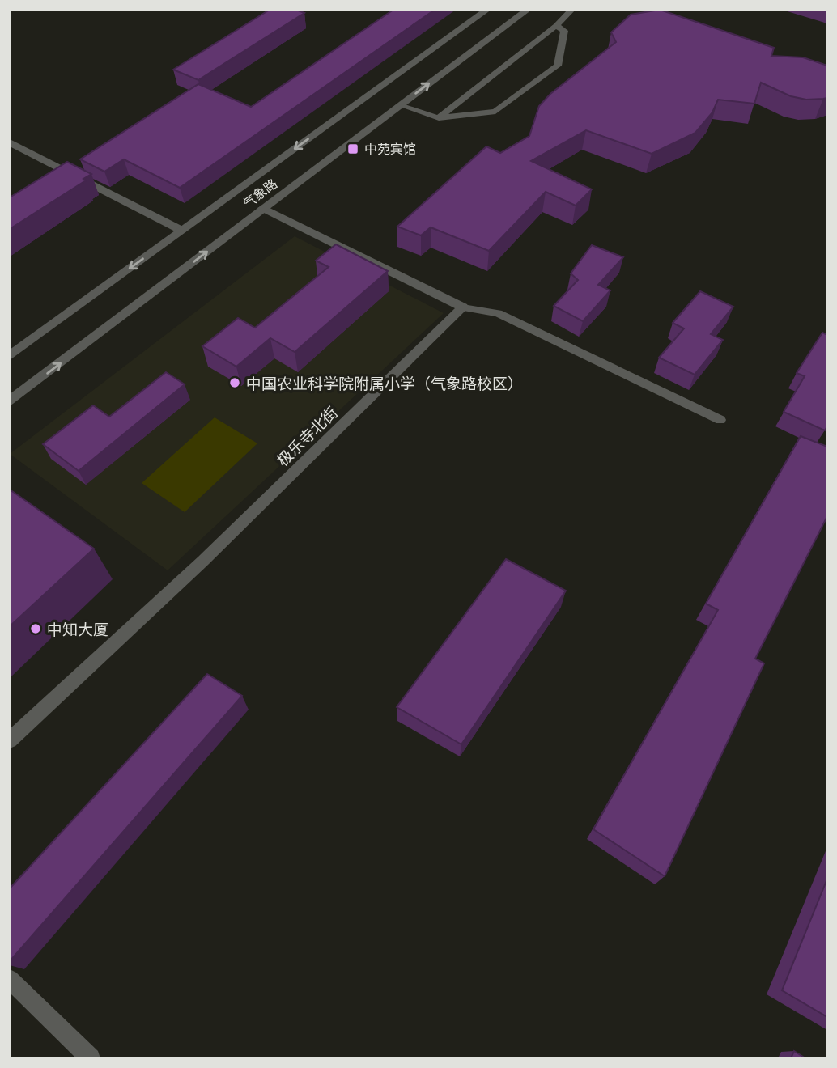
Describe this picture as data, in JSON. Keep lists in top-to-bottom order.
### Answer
{
  "streets": {
    "street": ["气象路", "极乐寺北街"]
  },
  "places": {
    "transit": ["中苑宾馆"],
    "other": ["中国农业科学院附属小学（气象路校区）", "中知大厦"]
  }
}
